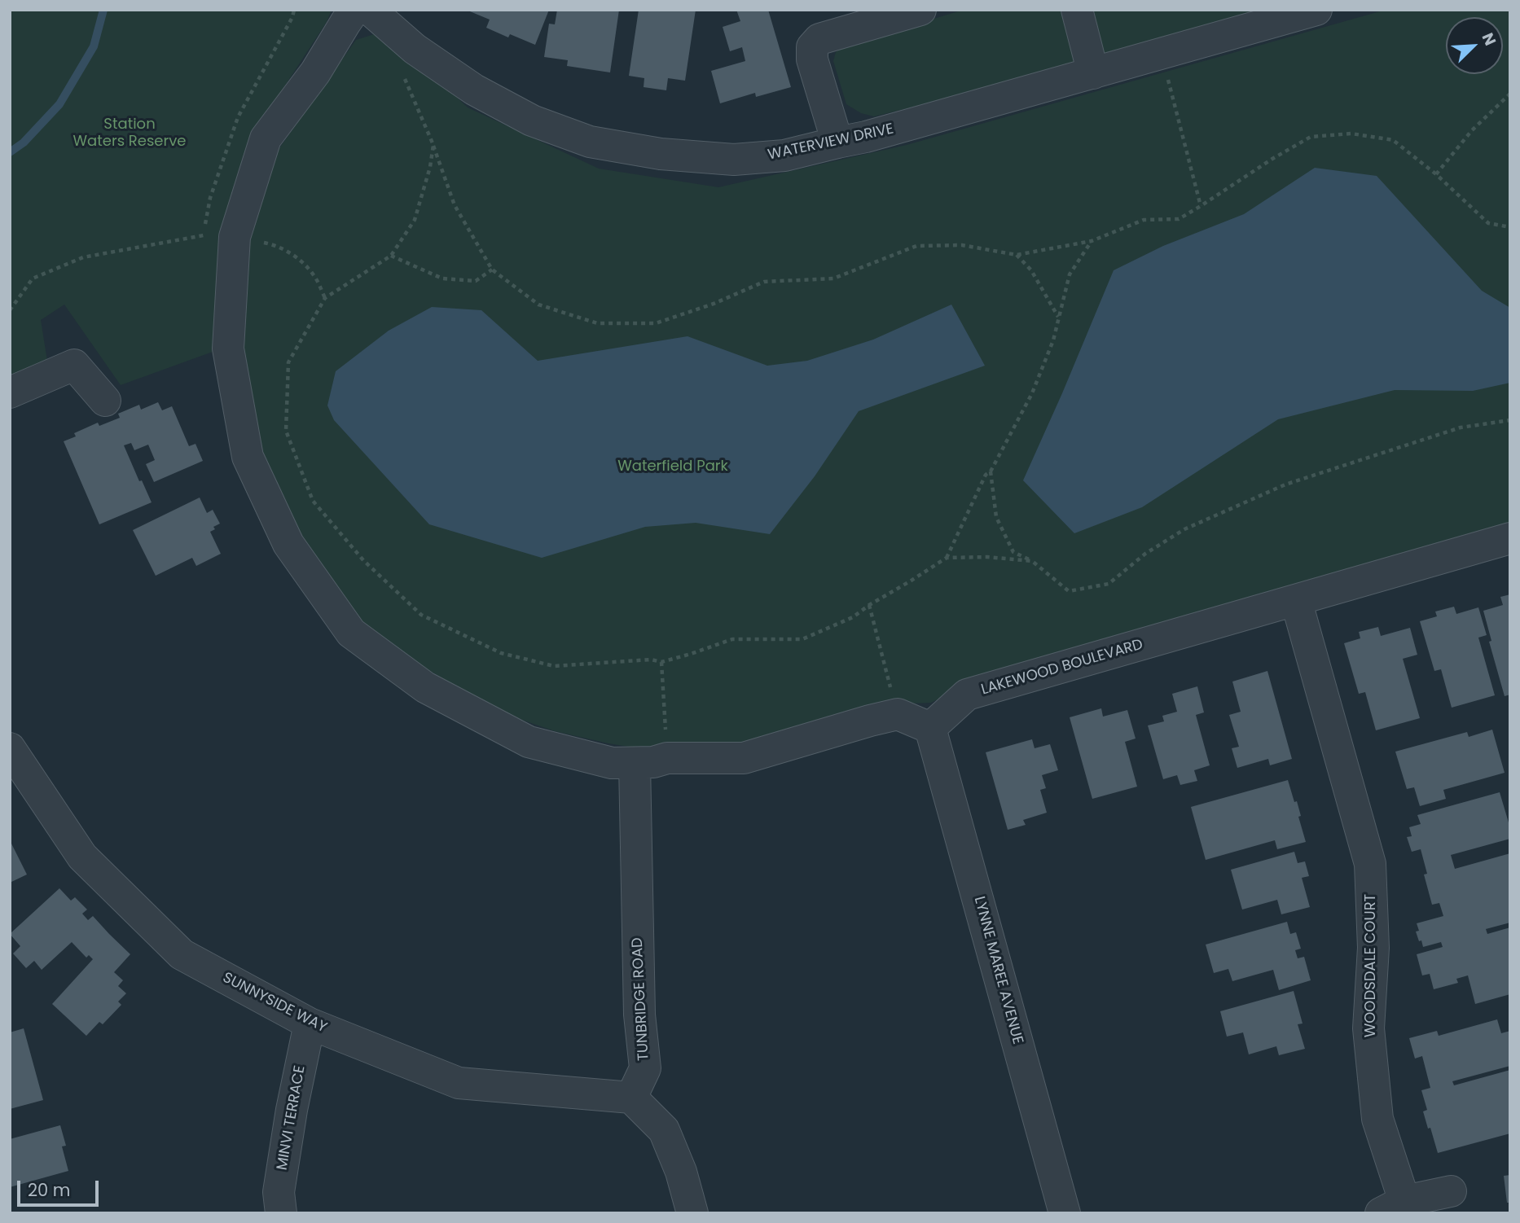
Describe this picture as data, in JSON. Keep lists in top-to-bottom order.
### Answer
{
  "streets": {
    "street": [
      "WATERVIEW DRIVE",
      "LAKEWOOD BOULEVARD",
      "WOODSDALE COURT",
      "LYNNE MAREE AVENUE",
      "TUNBRIDGE ROAD",
      "SUNNYSIDE WAY",
      "MINVI TERRACE"
    ]
  },
  "crossings": [
    ["LAKEWOOD BOULEVARD", "WOODSDALE COURT"],
    ["LAKEWOOD BOULEVARD", "LYNNE MAREE AVENUE"],
    ["TUNBRIDGE ROAD", "SUNNYSIDE WAY"],
    ["SUNNYSIDE WAY", "MINVI TERRACE"]
  ],
  "parks": ["Station Waters Reserve", "Waterfield Park"],
  "scale_bar": "20 m",
  "north": "top right"
}
